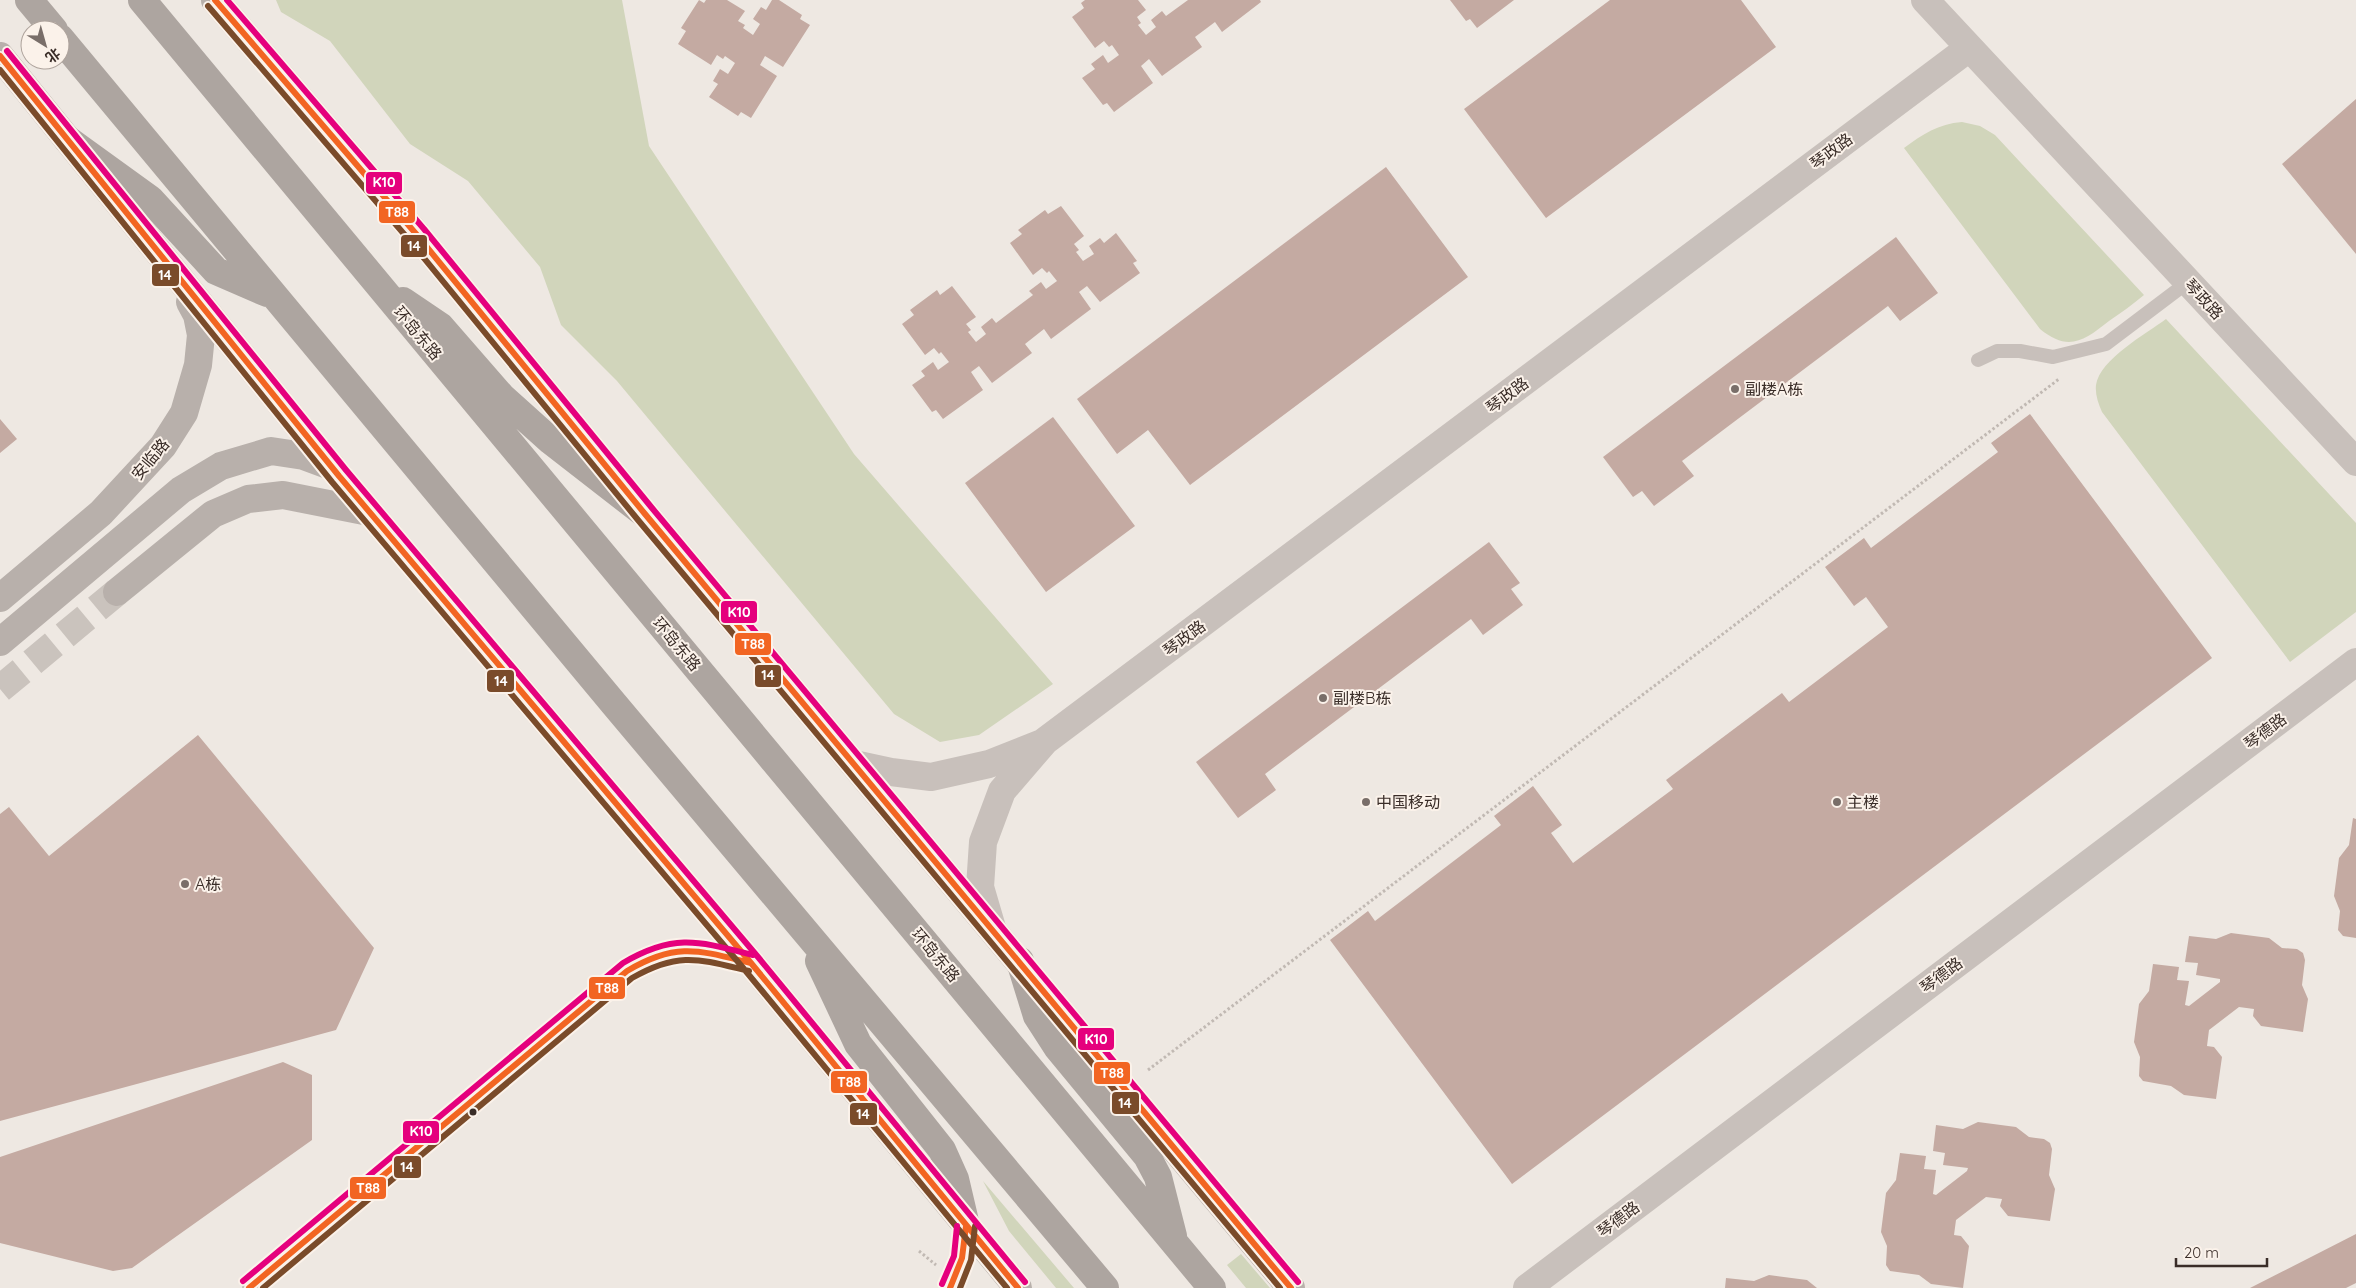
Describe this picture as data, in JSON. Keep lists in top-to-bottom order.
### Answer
{
  "streets": {
    "main road": ["环岛东路", "安临路"],
    "street": ["琴政路", "琴德路"]
  },
  "places": [
    "副楼A栋",
    "副楼B栋",
    "中国移动",
    "主楼",
    "A栋"
  ],
  "lines": ["transit line T88", "transit line K10", "transit line 14"],
  "scale_bar": "20 m",
  "north": "bottom right"
}
